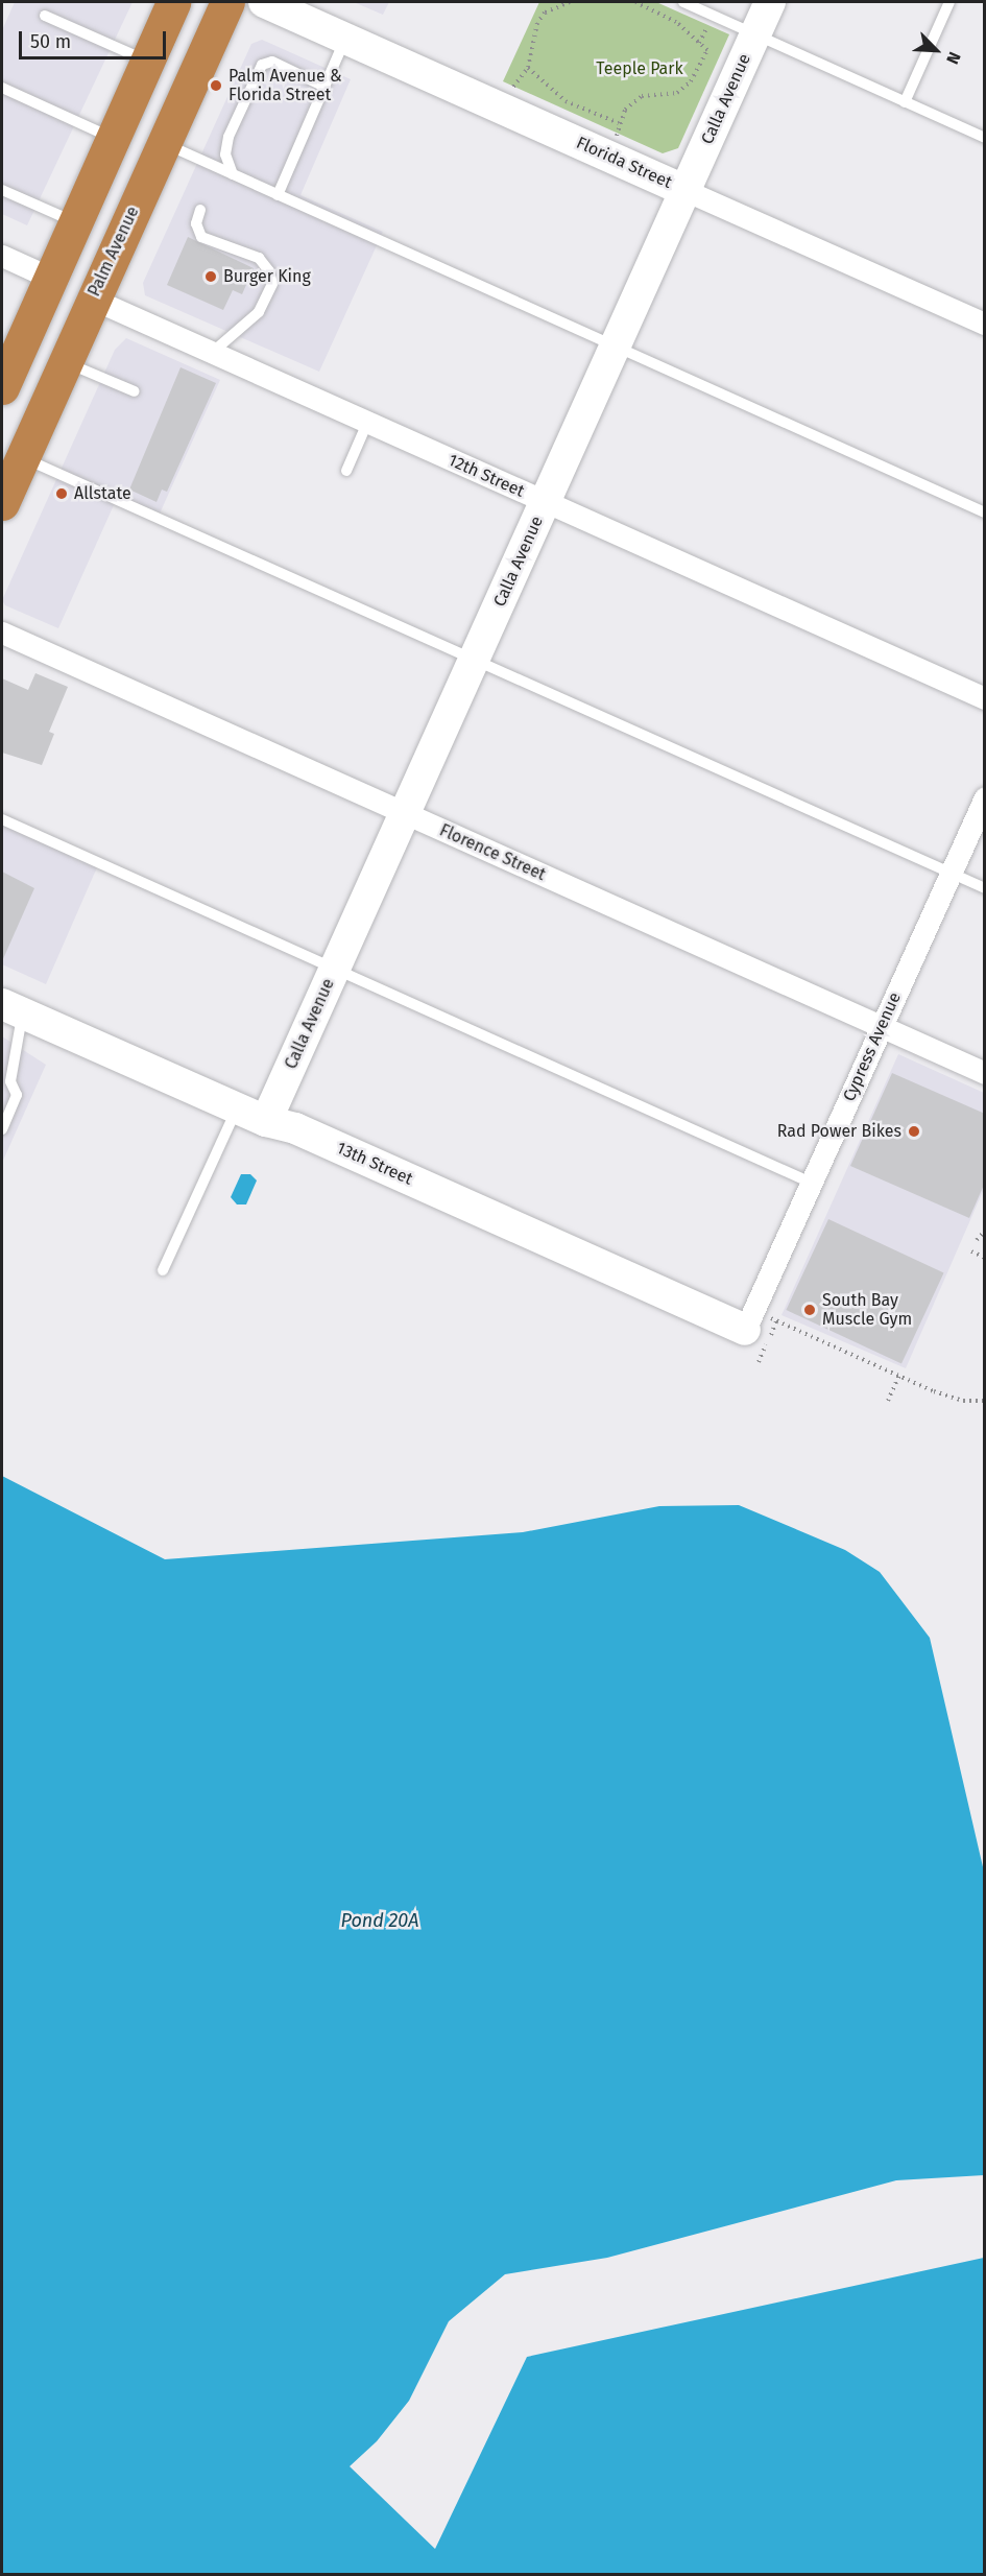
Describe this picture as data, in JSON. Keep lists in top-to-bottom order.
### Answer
{
  "streets": {
    "highway": ["Palm Avenue"],
    "street": [
      "Calla Avenue",
      "Florida Street",
      "12th Street",
      "Florence Street",
      "Cypress Avenue",
      "13th Street"
    ]
  },
  "crossings": [
    ["Calla Avenue", "Florida Street"],
    ["Calla Avenue", "12th Street"],
    ["Calla Avenue", "Florence Street"],
    ["Calla Avenue", "13th Street"],
    ["Palm Avenue", "12th Street"],
    ["Florence Street", "Cypress Avenue"],
    ["Cypress Avenue", "13th Street"]
  ],
  "water": ["Pond 20A"],
  "parks": ["Teeple Park"],
  "places": [
    "Palm Avenue & Florida Street",
    "Burger King",
    "Allstate",
    "Rad Power Bikes",
    "South Bay Muscle Gym"
  ],
  "scale_bar": "50 m",
  "north": "bottom right"
}
